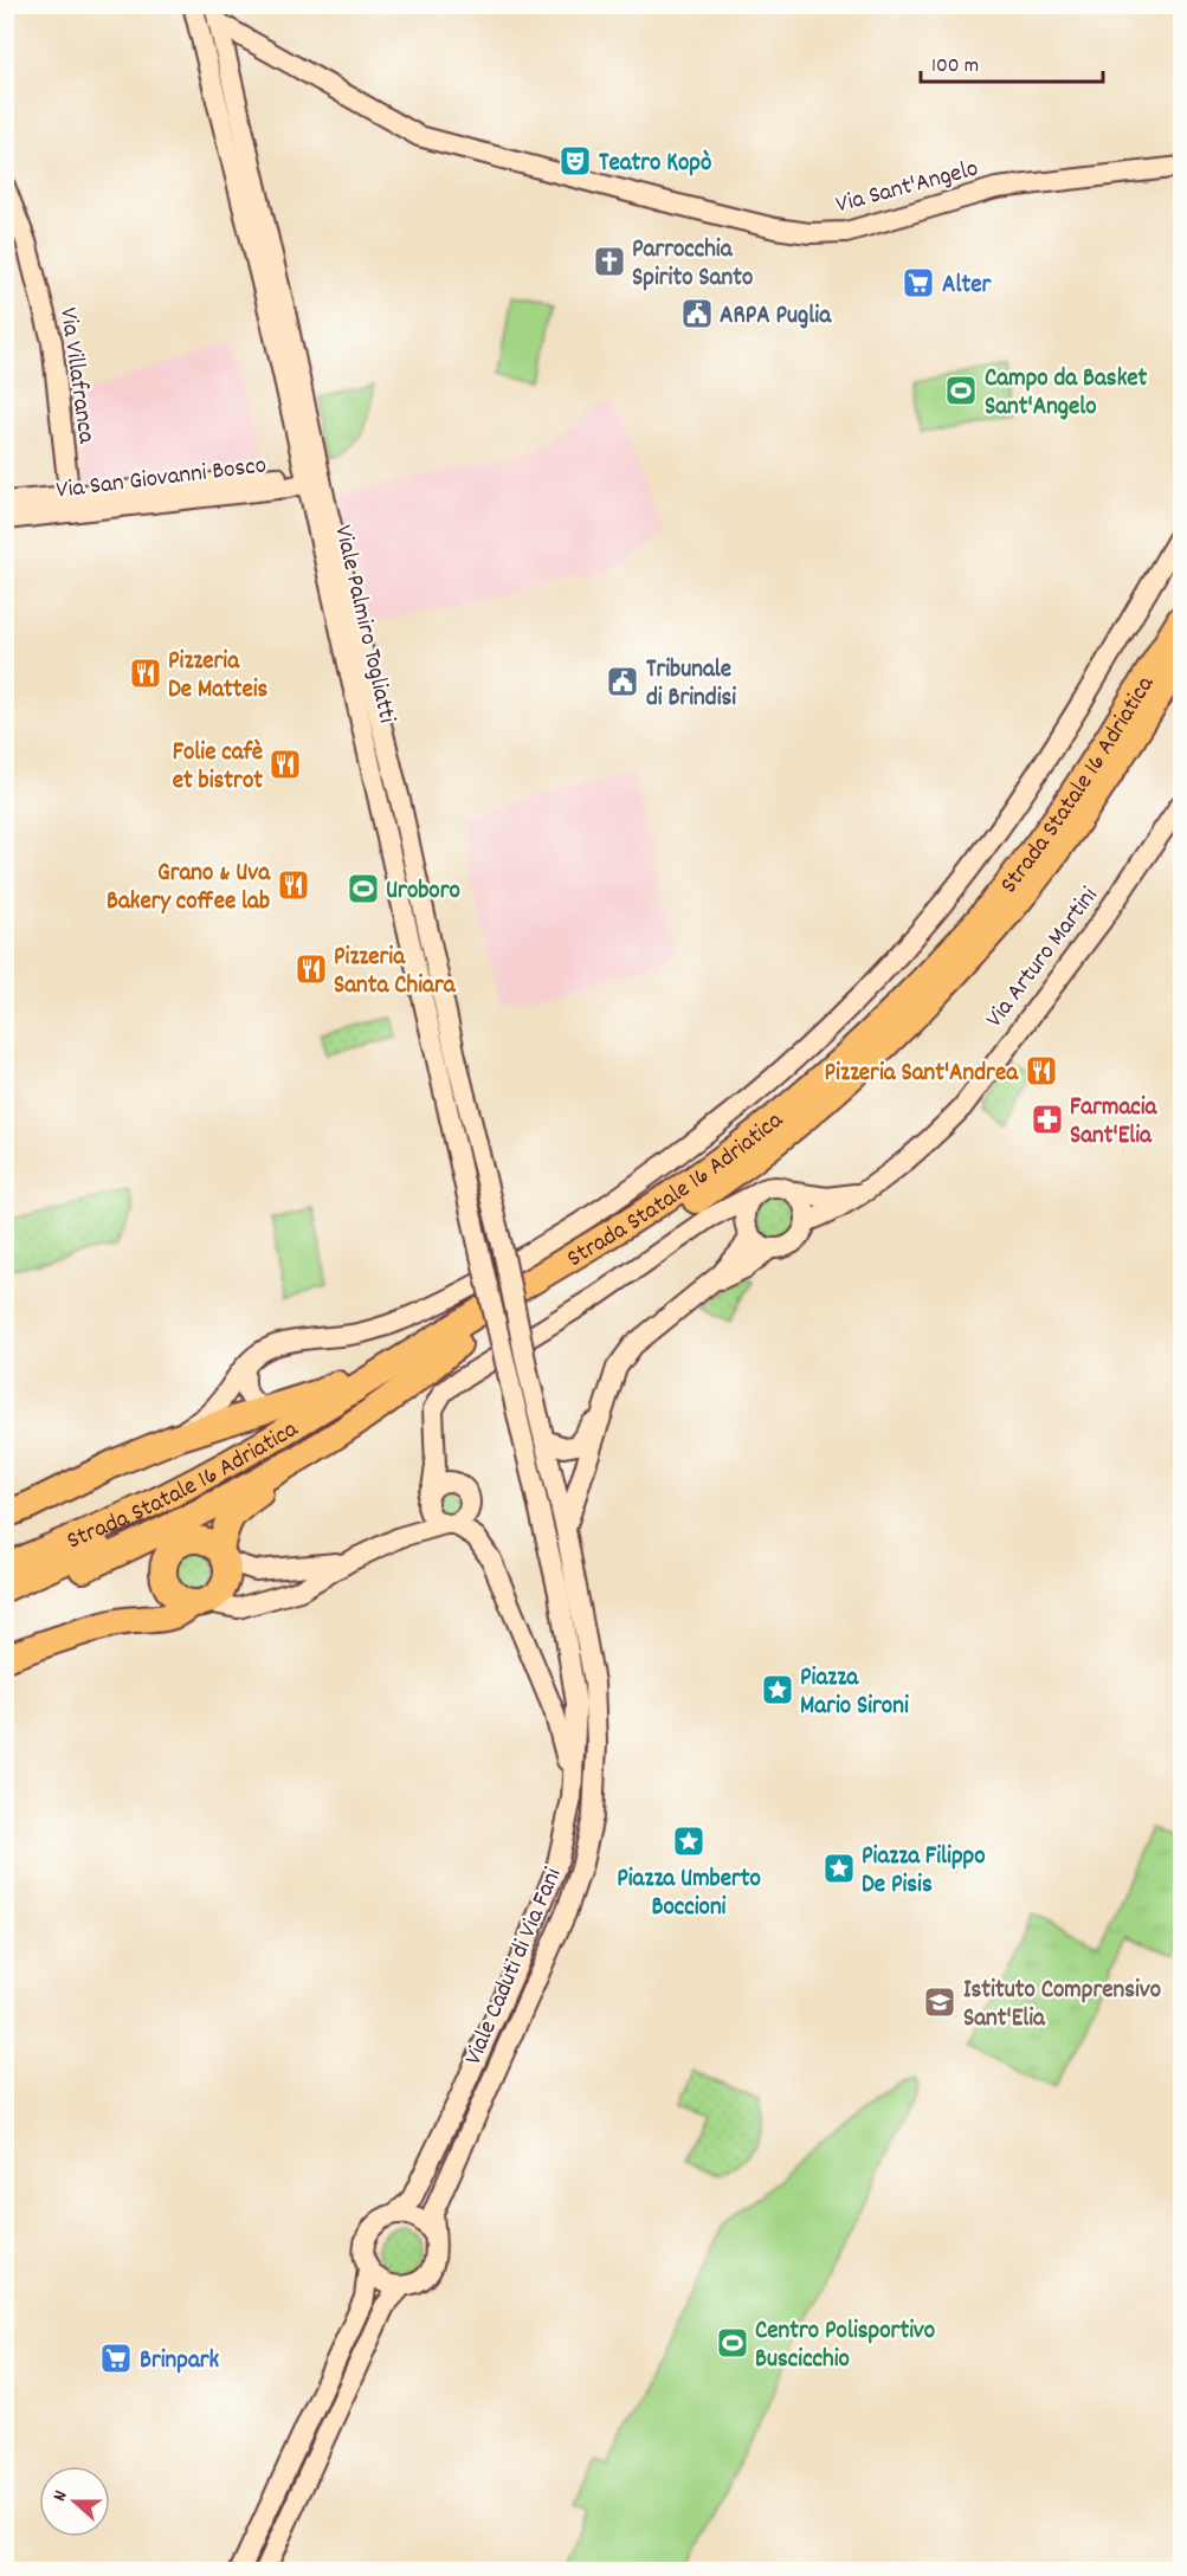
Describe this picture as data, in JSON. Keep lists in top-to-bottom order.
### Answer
{
  "streets": {
    "highway": ["Strada Statale 16 Adriatica"],
    "street": [
      "Via Sant'Angelo",
      "Via Villafranca",
      "Via San Giovanni Bosco",
      "Viale Palmiro Togliatti",
      "Via Arturo Martini",
      "Viale Caduti di Via Fani"
    ]
  },
  "crossings": [
    ["Via Sant'Angelo", "Viale Palmiro Togliatti"],
    ["Via Villafranca", "Via San Giovanni Bosco"],
    ["Via San Giovanni Bosco", "Viale Palmiro Togliatti"],
    ["Viale Palmiro Togliatti", "Viale Caduti di Via Fani"]
  ],
  "places": {
    "theatre": ["Teatro Kopò"],
    "church": ["Parrocchia Spirito Santo"],
    "supermarket": ["Alter", "Brinpark"],
    "public building": ["ARPA Puglia", "Tribunale di Brindisi"],
    "sports": ["Campo da Basket Sant'Angelo", "Uroboro", "Centro Polisportivo Buscicchio"],
    "restaurant": [
      "Pizzeria De Matteis",
      "Folie cafè et bistrot",
      "Grano & Uva Bakery coffee lab",
      "Pizzeria Santa Chiara",
      "Pizzeria Sant'Andrea"
    ],
    "pharmacy": ["Farmacia Sant'Elia"],
    "place": ["Piazza Mario Sironi", "Piazza Umberto Boccioni", "Piazza Filippo De Pisis"],
    "school or university": ["Istituto Comprensivo Sant'Elia"]
  },
  "scale_bar": "100 m",
  "north": "left"
}
